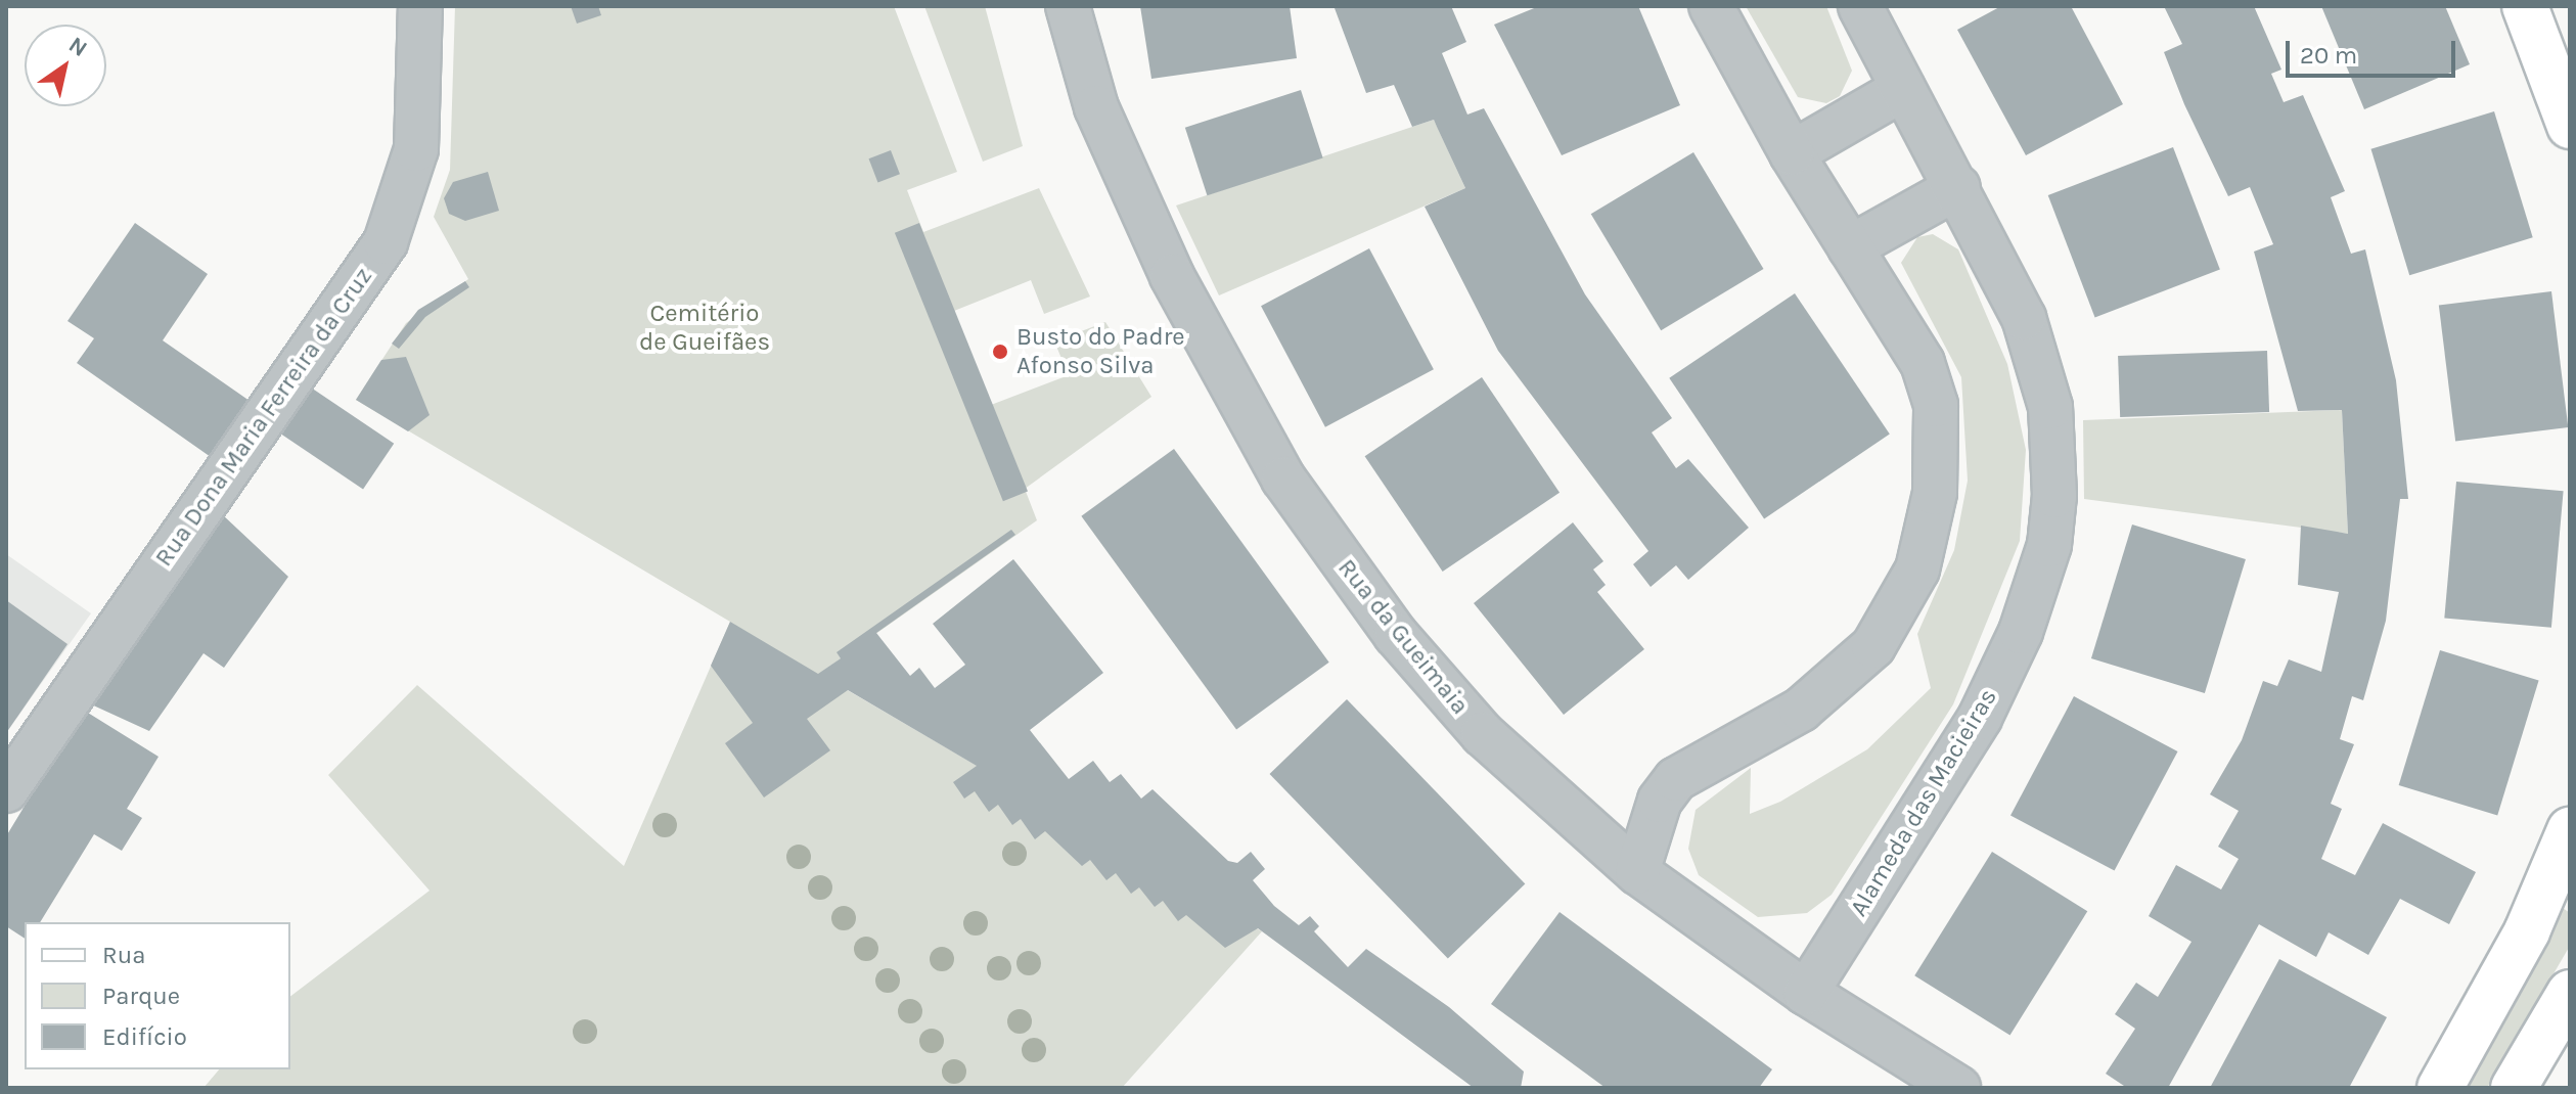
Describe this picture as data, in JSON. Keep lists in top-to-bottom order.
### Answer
{
  "streets": {
    "street": ["Rua Dona Maria Ferreira da Cruz", "Rua da Gueimaia", "Alameda das Macieiras"]
  },
  "crossings": [
    ["Rua da Gueimaia", "Alameda das Macieiras"]
  ],
  "parks": ["Cemitério de Gueifães"],
  "places": ["Busto do Padre Afonso Silva"],
  "legend": ["Rua", "Parque", "Edifício"],
  "scale_bar": "20 m",
  "north": "top right"
}
